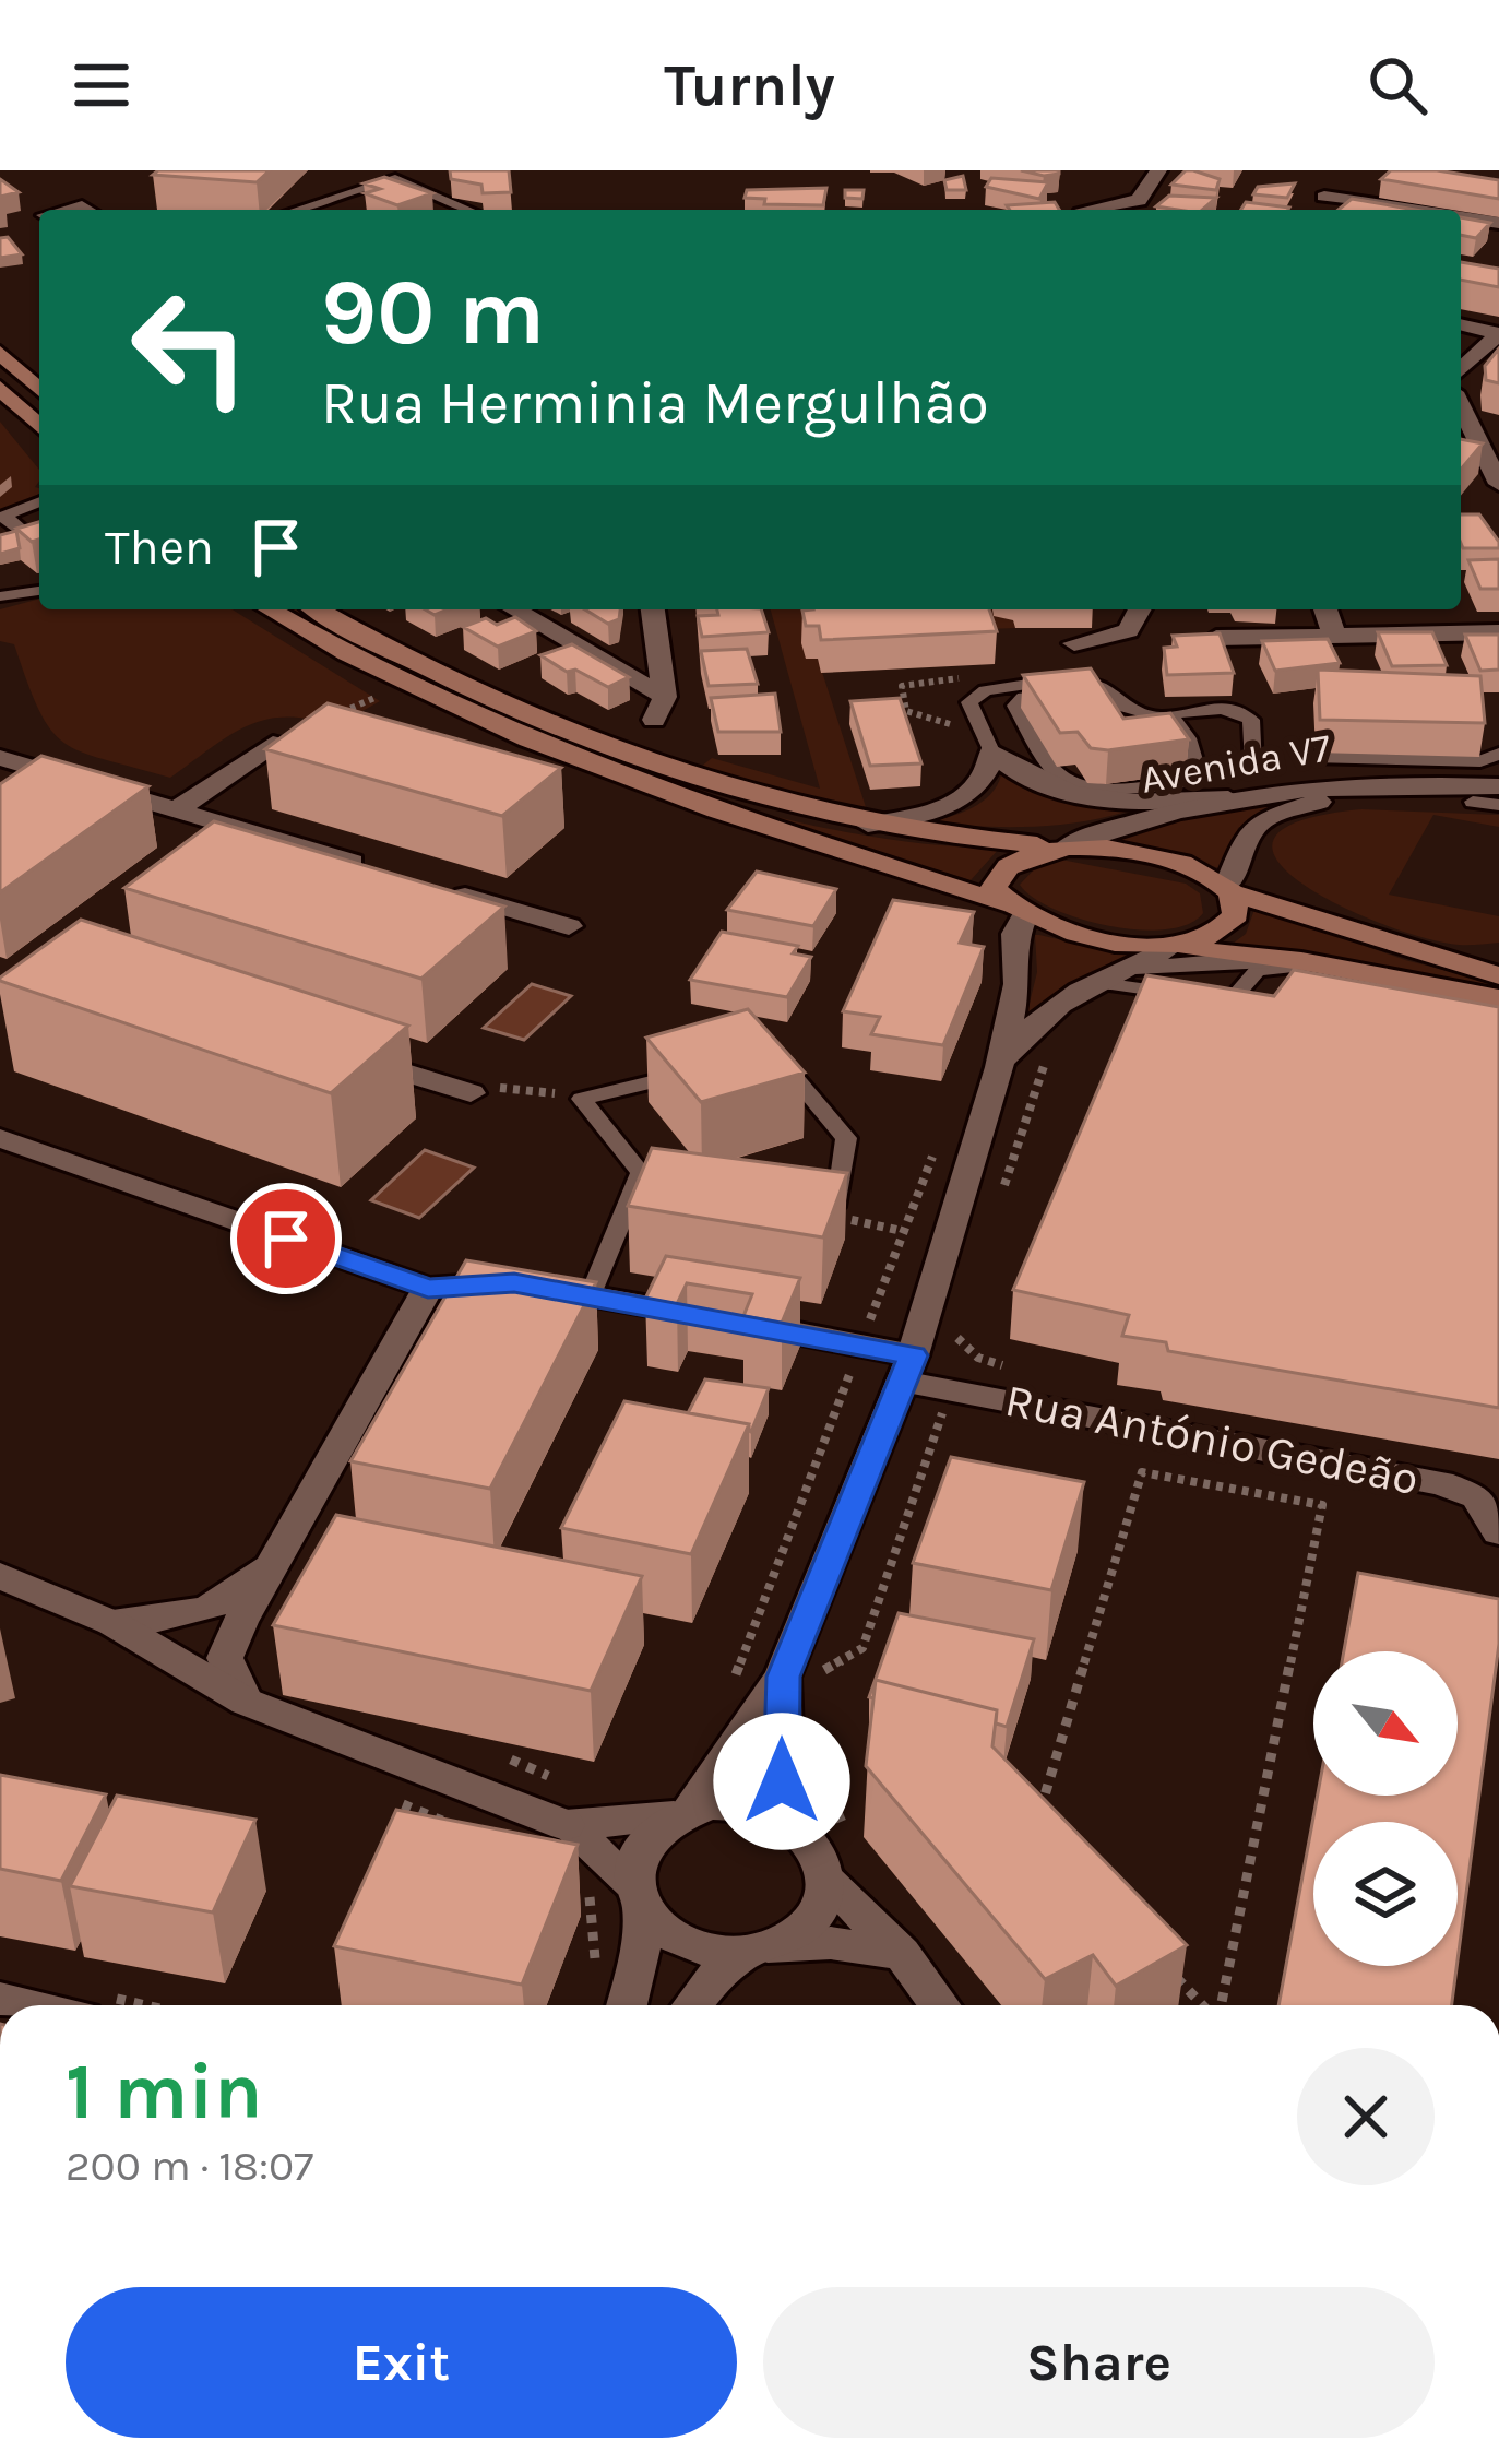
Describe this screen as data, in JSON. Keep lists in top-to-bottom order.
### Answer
{
  "streets": {
    "street": ["Avenida V7", "Rua António Gedeão"]
  },
  "north": "bottom right",
  "page": {
    "header": "Turnly",
    "turn": ["90 m", "Rua Herminia Mergulhão"],
    "then": "Then",
    "heading": ["1 min", "200 m · 18:07"],
    "buttons": ["Exit", "Share"]
  }
}
